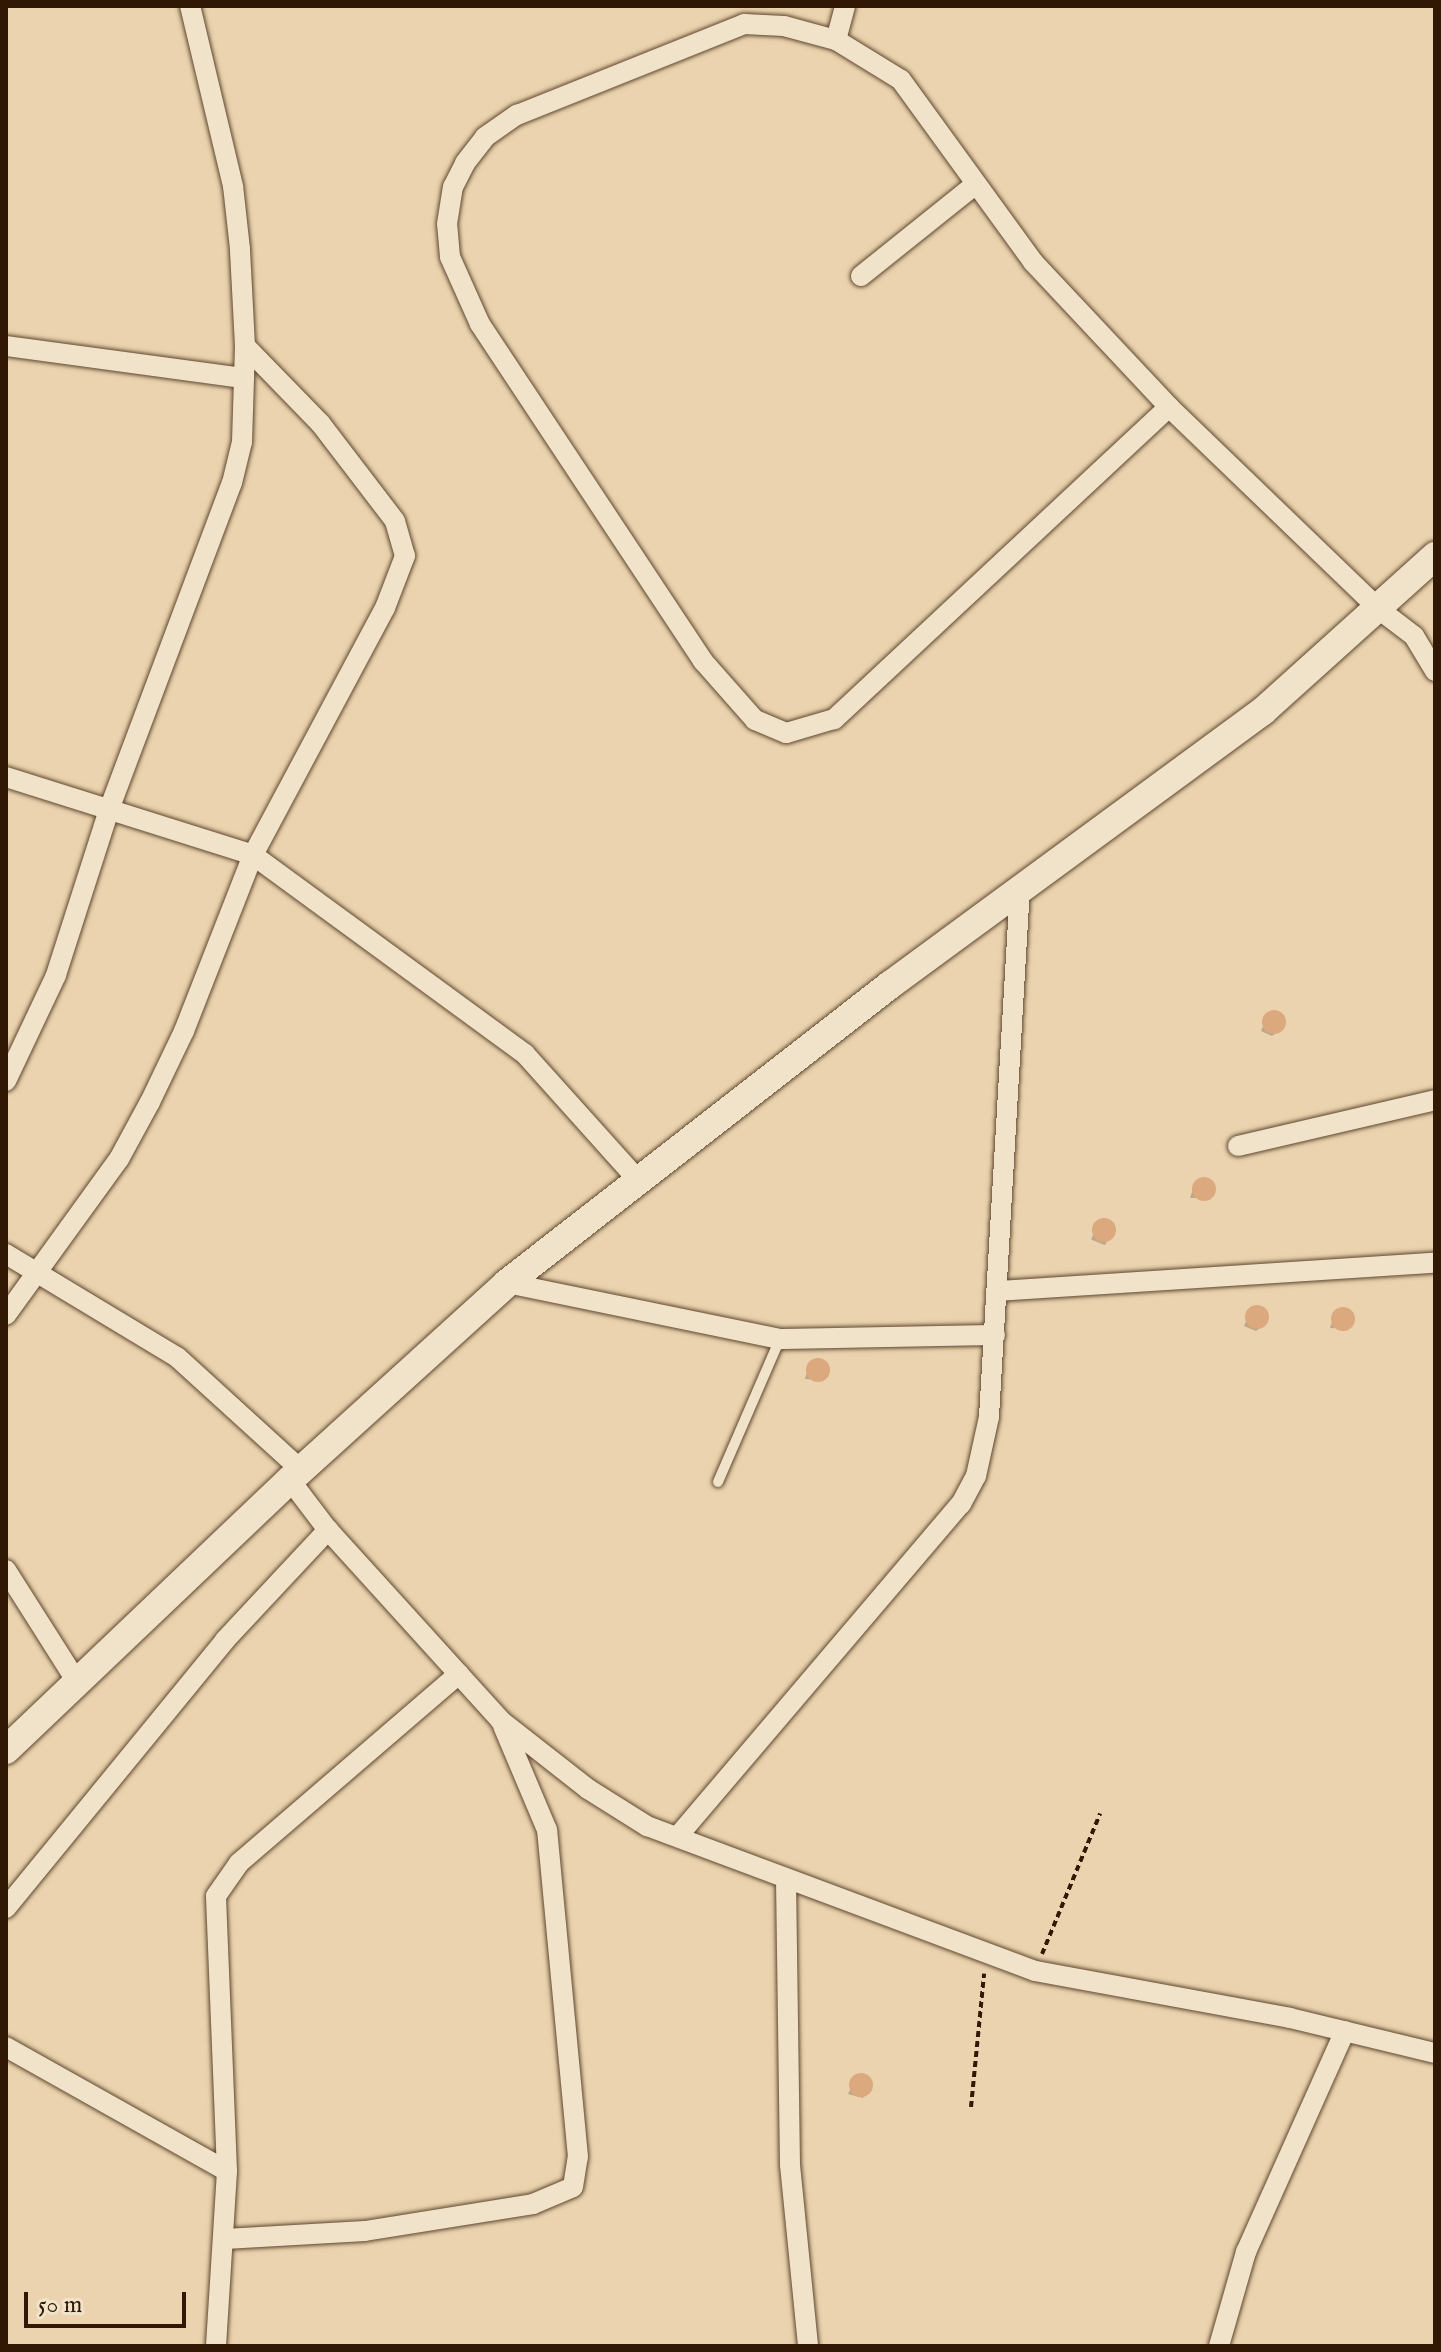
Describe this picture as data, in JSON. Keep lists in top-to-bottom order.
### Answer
{
  "scale_bar": "50 m"
}
